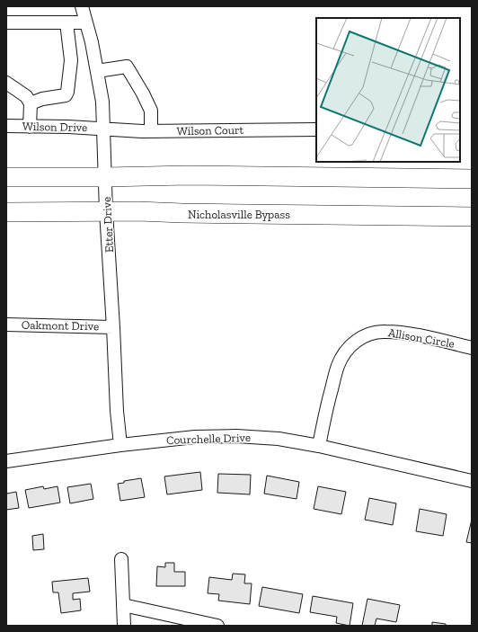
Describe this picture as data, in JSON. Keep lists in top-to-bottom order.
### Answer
{
  "streets": {
    "highway": ["Nicholasville Bypass"],
    "street": [
      "Wilson Drive",
      "Wilson Court",
      "Etter Drive",
      "Oakmont Drive",
      "Allison Circle",
      "Courchelle Drive"
    ]
  },
  "crossings": [
    ["Wilson Drive", "Wilson Court"],
    ["Wilson Drive", "Etter Drive"],
    ["Wilson Court", "Etter Drive"],
    ["Nicholasville Bypass", "Etter Drive"],
    ["Etter Drive", "Oakmont Drive"],
    ["Etter Drive", "Courchelle Drive"],
    ["Allison Circle", "Courchelle Drive"]
  ]
}
